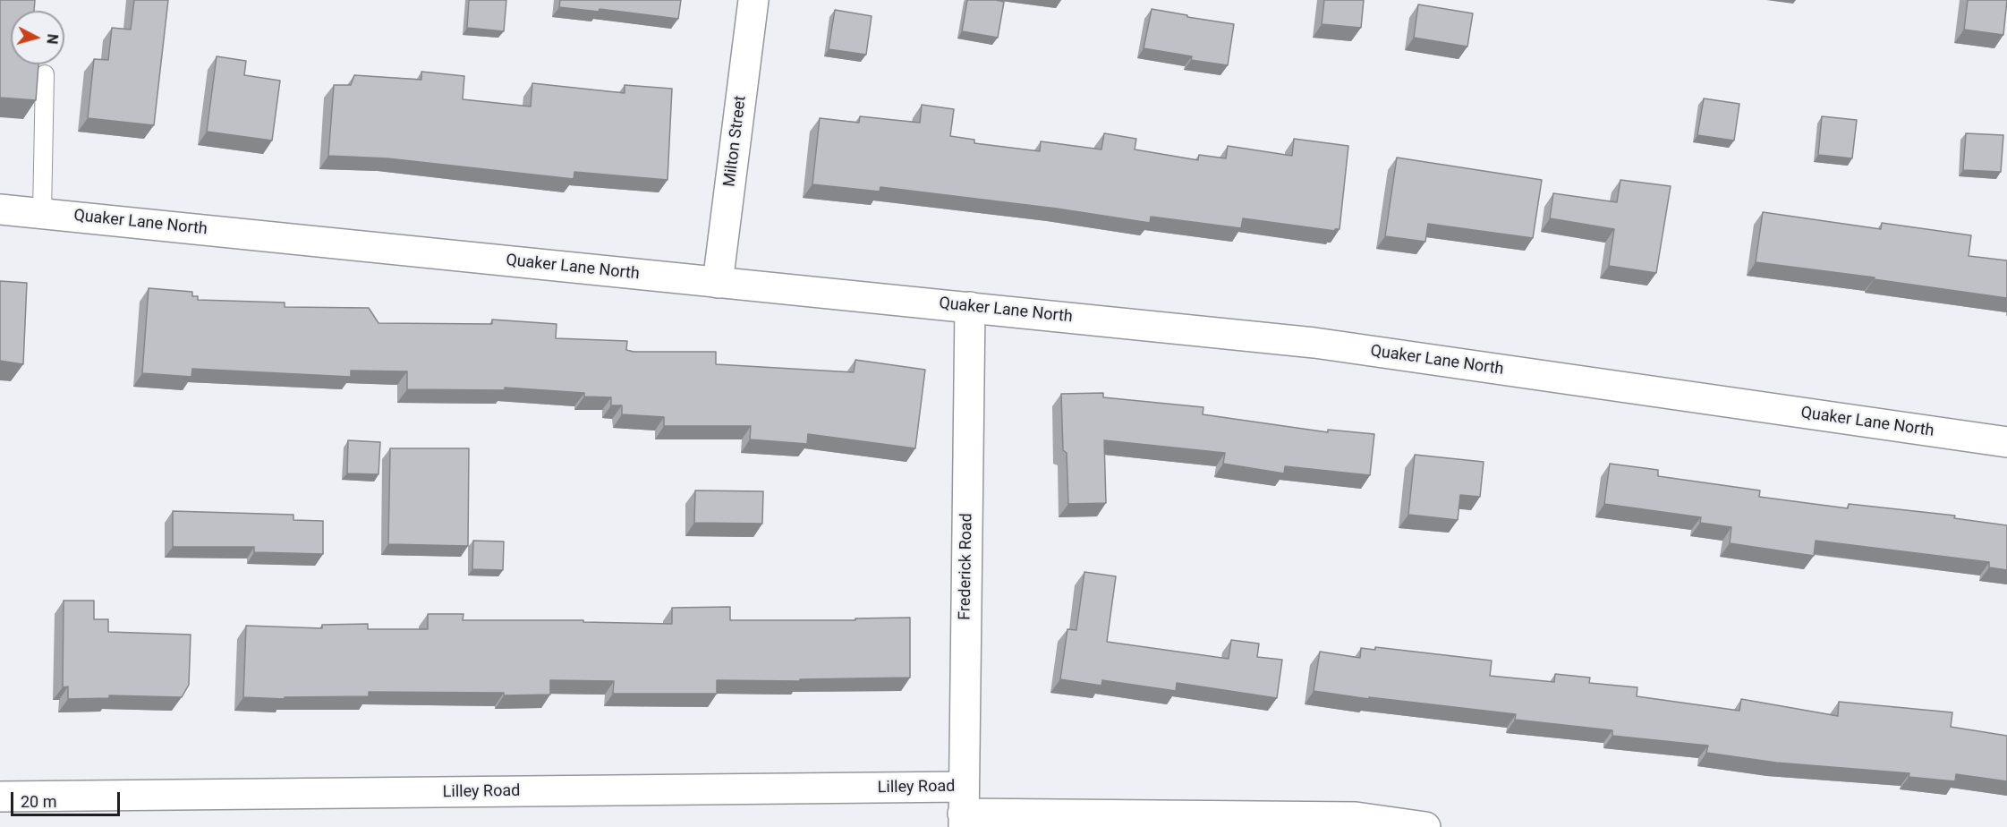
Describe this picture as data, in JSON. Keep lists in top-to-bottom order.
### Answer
{
  "streets": {
    "street": [
      "Milton Street",
      "Quaker Lane North",
      "Frederick Road",
      "Lilley Road"
    ]
  },
  "crossings": [
    ["Milton Street", "Quaker Lane North"],
    ["Quaker Lane North", "Frederick Road"],
    ["Frederick Road", "Lilley Road"]
  ],
  "scale_bar": "20 m",
  "north": "right"
}
